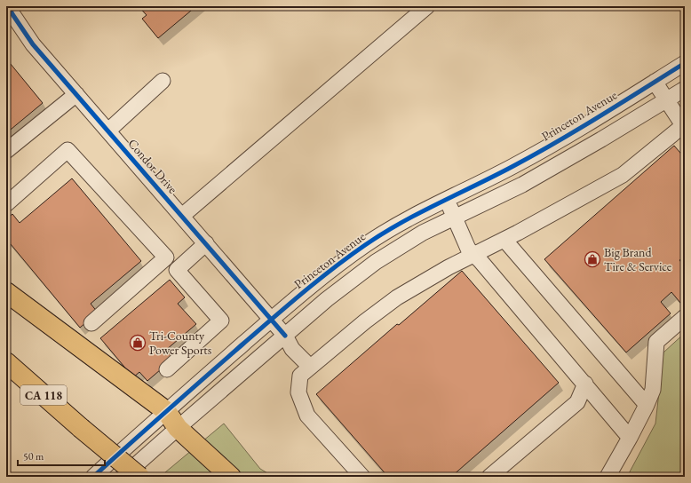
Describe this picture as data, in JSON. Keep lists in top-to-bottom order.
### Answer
{
  "streets": {
    "highway": ["CA 118"],
    "street": ["Princeton Avenue", "Condor Drive"]
  },
  "crossings": [
    ["Princeton Avenue", "Condor Drive"]
  ],
  "places": {
    "shop": ["Big Brand Tire & Service", "Tri-County Power Sports"]
  },
  "scale_bar": "50 m"
}
